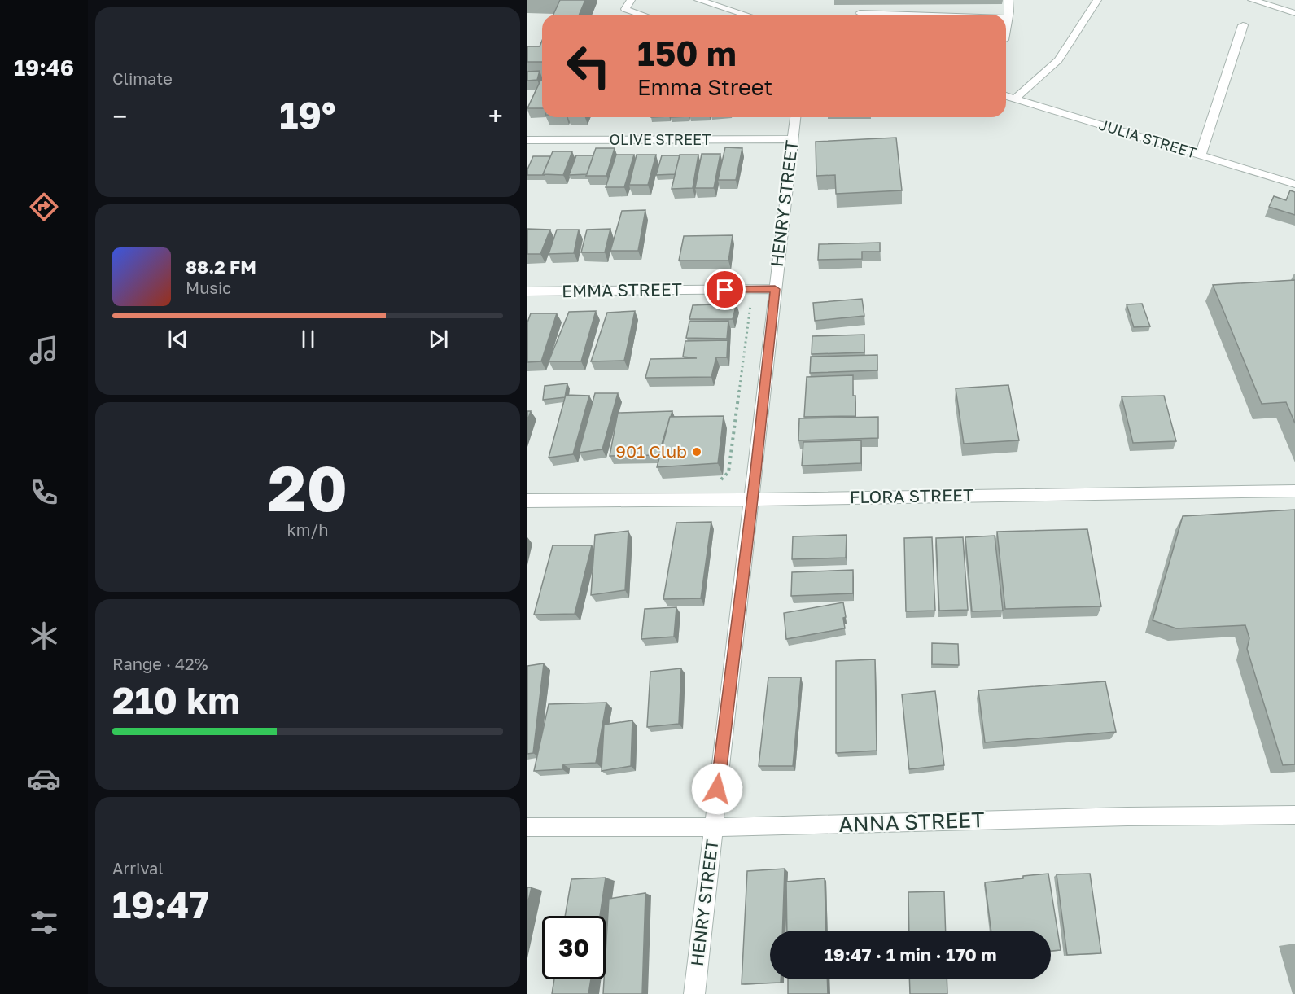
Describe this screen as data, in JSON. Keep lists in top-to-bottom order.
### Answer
{
  "streets": {
    "street": [
      "JULIA STREET",
      "OLIVE STREET",
      "HENRY STREET",
      "EMMA STREET",
      "FLORA STREET",
      "ANNA STREET"
    ]
  },
  "crossings": [
    ["OLIVE STREET", "HENRY STREET"],
    ["HENRY STREET", "EMMA STREET"],
    ["HENRY STREET", "FLORA STREET"],
    ["HENRY STREET", "ANNA STREET"]
  ],
  "places": ["901 Club"],
  "page": {
    "tabs": "19:46",
    "tile": [
      "Climate",
      ["20", "km/h"],
      ["Range · 42%", "210 km"],
      ["Arrival", "19:47"]
    ],
    "turn": ["150 m", "Emma Street"],
    "heat": ["−", "19°", "+"],
    "song": ["88.2 FM", "Music"],
    "limit": "30",
    "trip": "19:47 · 1 min · 170 m"
  }
}
